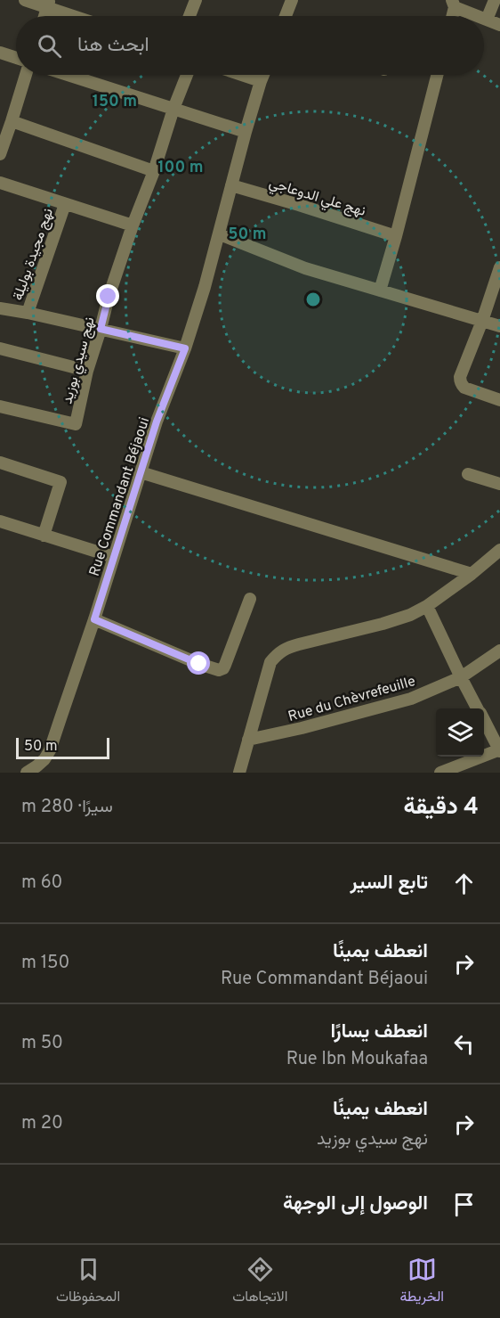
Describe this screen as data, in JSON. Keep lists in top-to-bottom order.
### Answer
{
  "streets": {
    "street": [
      "نهج علي الدوعاجي",
      "نهج مجيدة بوليلة",
      "نهج سيدي بوزيد",
      "Rue Commandant Béjaoui",
      "Rue du Chèvrefeuille"
    ]
  },
  "crossings": [
    ["نهج علي الدوعاجي", "Rue Commandant Béjaoui"]
  ],
  "scale_bar": "50 m",
  "page": {
    "search": "ابحث هنا",
    "scale": "50 m",
    "heading": ["4 دقيقة", "سيرًا · 280 m"],
    "list": [
      ["تابع السير", "60 m"],
      ["انعطف يمينًا", "Rue Commandant Béjaoui", "150 m"],
      ["انعطف يسارًا", "Rue Ibn Moukafaa", "50 m"],
      ["انعطف يمينًا", "نهج سيدي بوزيد", "20 m"],
      "الوصول إلى الوجهة"
    ],
    "nav": ["الخريطة", "الاتجاهات", "المحفوظات"]
  },
  "rings": ["150 m", "100 m", "50 m"]
}
